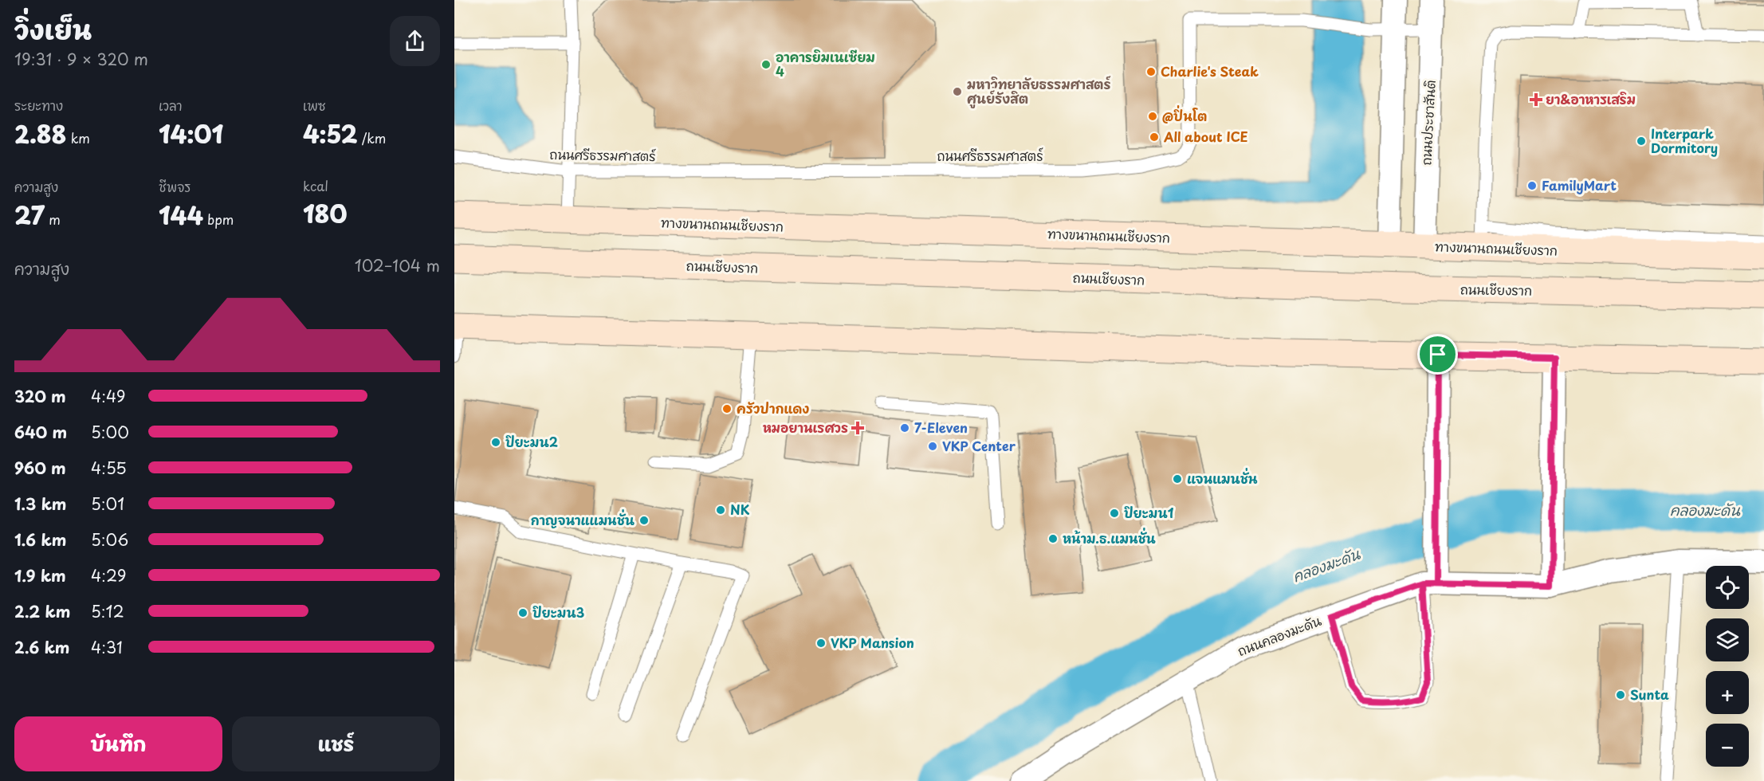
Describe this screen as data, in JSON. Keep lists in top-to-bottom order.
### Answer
{
  "streets": {
    "main road": ["ทางขนานถนนเชียงราก", "ถนนเชียงราก"],
    "street": ["ถนนประชาสันติ", "ถนนคลองมะดัน"],
    "lane": ["ถนนศรีธรรมศาสตร์"]
  },
  "crossings": [
    ["ถนนประชาสันติ", "ถนนศรีธรรมศาสตร์"],
    ["ถนนประชาสันติ", "ทางขนานถนนเชียงราก"]
  ],
  "water": ["คลองมะดัน"],
  "places": {
    "other": [
      "อาคารยิมเนเซียม 4",
      "Charlie's Steak",
      "มหาวิทยาลัยธรรมศาสตร์ ศูนย์รังสิต",
      "@ปิ่นโต",
      "All about ICE",
      "Interpark Dormitory",
      "FamilyMart",
      "ครัวปากแดง",
      "7-Eleven",
      "ปิยะมน2",
      "VKP Center",
      "แจนแมนชั่น",
      "NK",
      "ปิยะมน1",
      "กาญจนาแแมนชั่น",
      "หน้าม.ธ.แมนชั่น",
      "ปิยะมน3",
      "VKP Mansion",
      "Sunta"
    ],
    "health": ["ยา&อาหารเสริม", "หมอยานเรศวร"]
  },
  "page": {
    "heading": ["วิ่งเย็น", "19:31 · 9 × 320 m"],
    "stats": [
      ["ระยะทาง", "2.88 km"],
      ["เวลา", "14:01"],
      ["เพซ", "4:52 /km"],
      ["ความสูง", "27 m"],
      ["ชีพจร", "144 bpm"],
      ["kcal", "180"]
    ],
    "chart": ["ความสูง", "102–104 m"],
    "list": [
      {
        "name": "320 m",
        "note": "4:49"
      },
      {
        "name": "640 m",
        "note": "5:00"
      },
      {
        "name": "960 m",
        "note": "4:55"
      },
      {
        "name": "1.3 km",
        "note": "5:01"
      },
      {
        "name": "1.6 km",
        "note": "5:06"
      },
      {
        "name": "1.9 km",
        "note": "4:29"
      },
      {
        "name": "2.2 km",
        "note": "5:12"
      },
      {
        "name": "2.6 km",
        "note": "4:31"
      }
    ],
    "map_buttons": ["+", "−"],
    "buttons": ["บันทึก", "แชร์"]
  }
}
